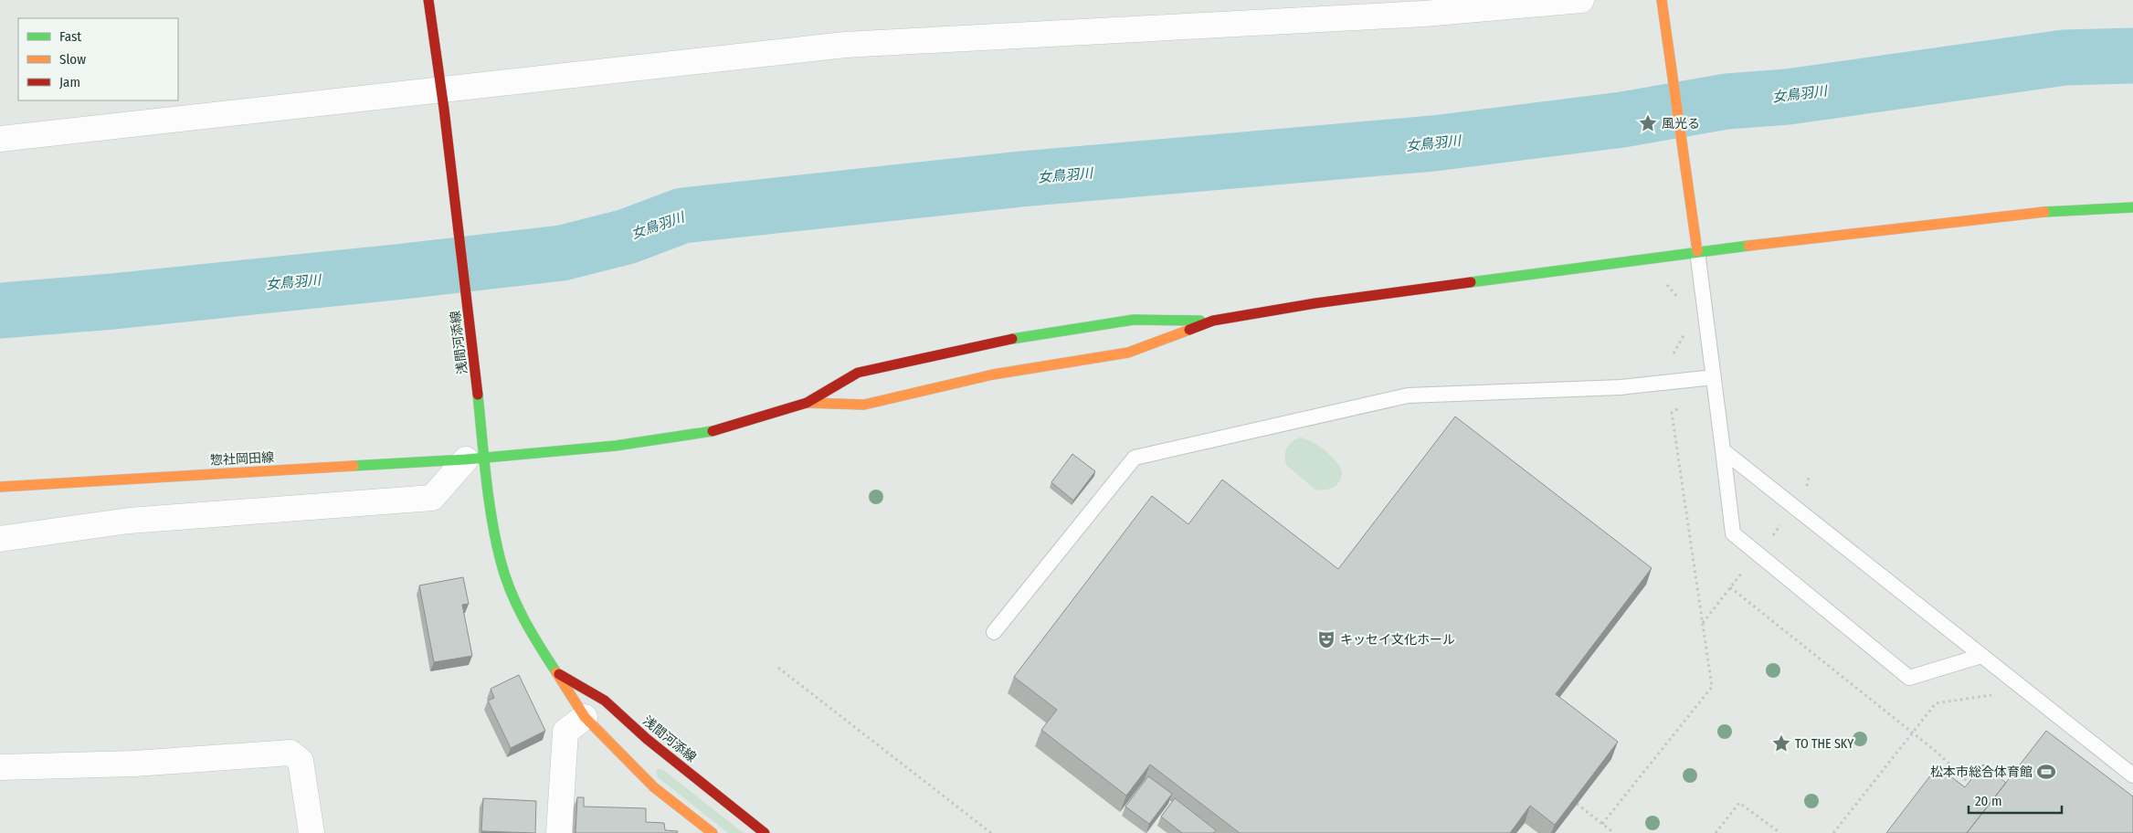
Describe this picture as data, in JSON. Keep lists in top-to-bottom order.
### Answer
{
  "streets": {
    "street": ["浅間河添線", "惣社岡田線"]
  },
  "crossings": [
    ["浅間河添線", "惣社岡田線"]
  ],
  "water": ["女鳥羽川"],
  "places": {
    "place": ["風光る", "TO THE SKY"],
    "theatre": ["キッセイ文化ホール"],
    "sports": ["松本市総合体育館"]
  },
  "legend": ["Fast", "Slow", "Jam"],
  "scale_bar": "20 m"
}
